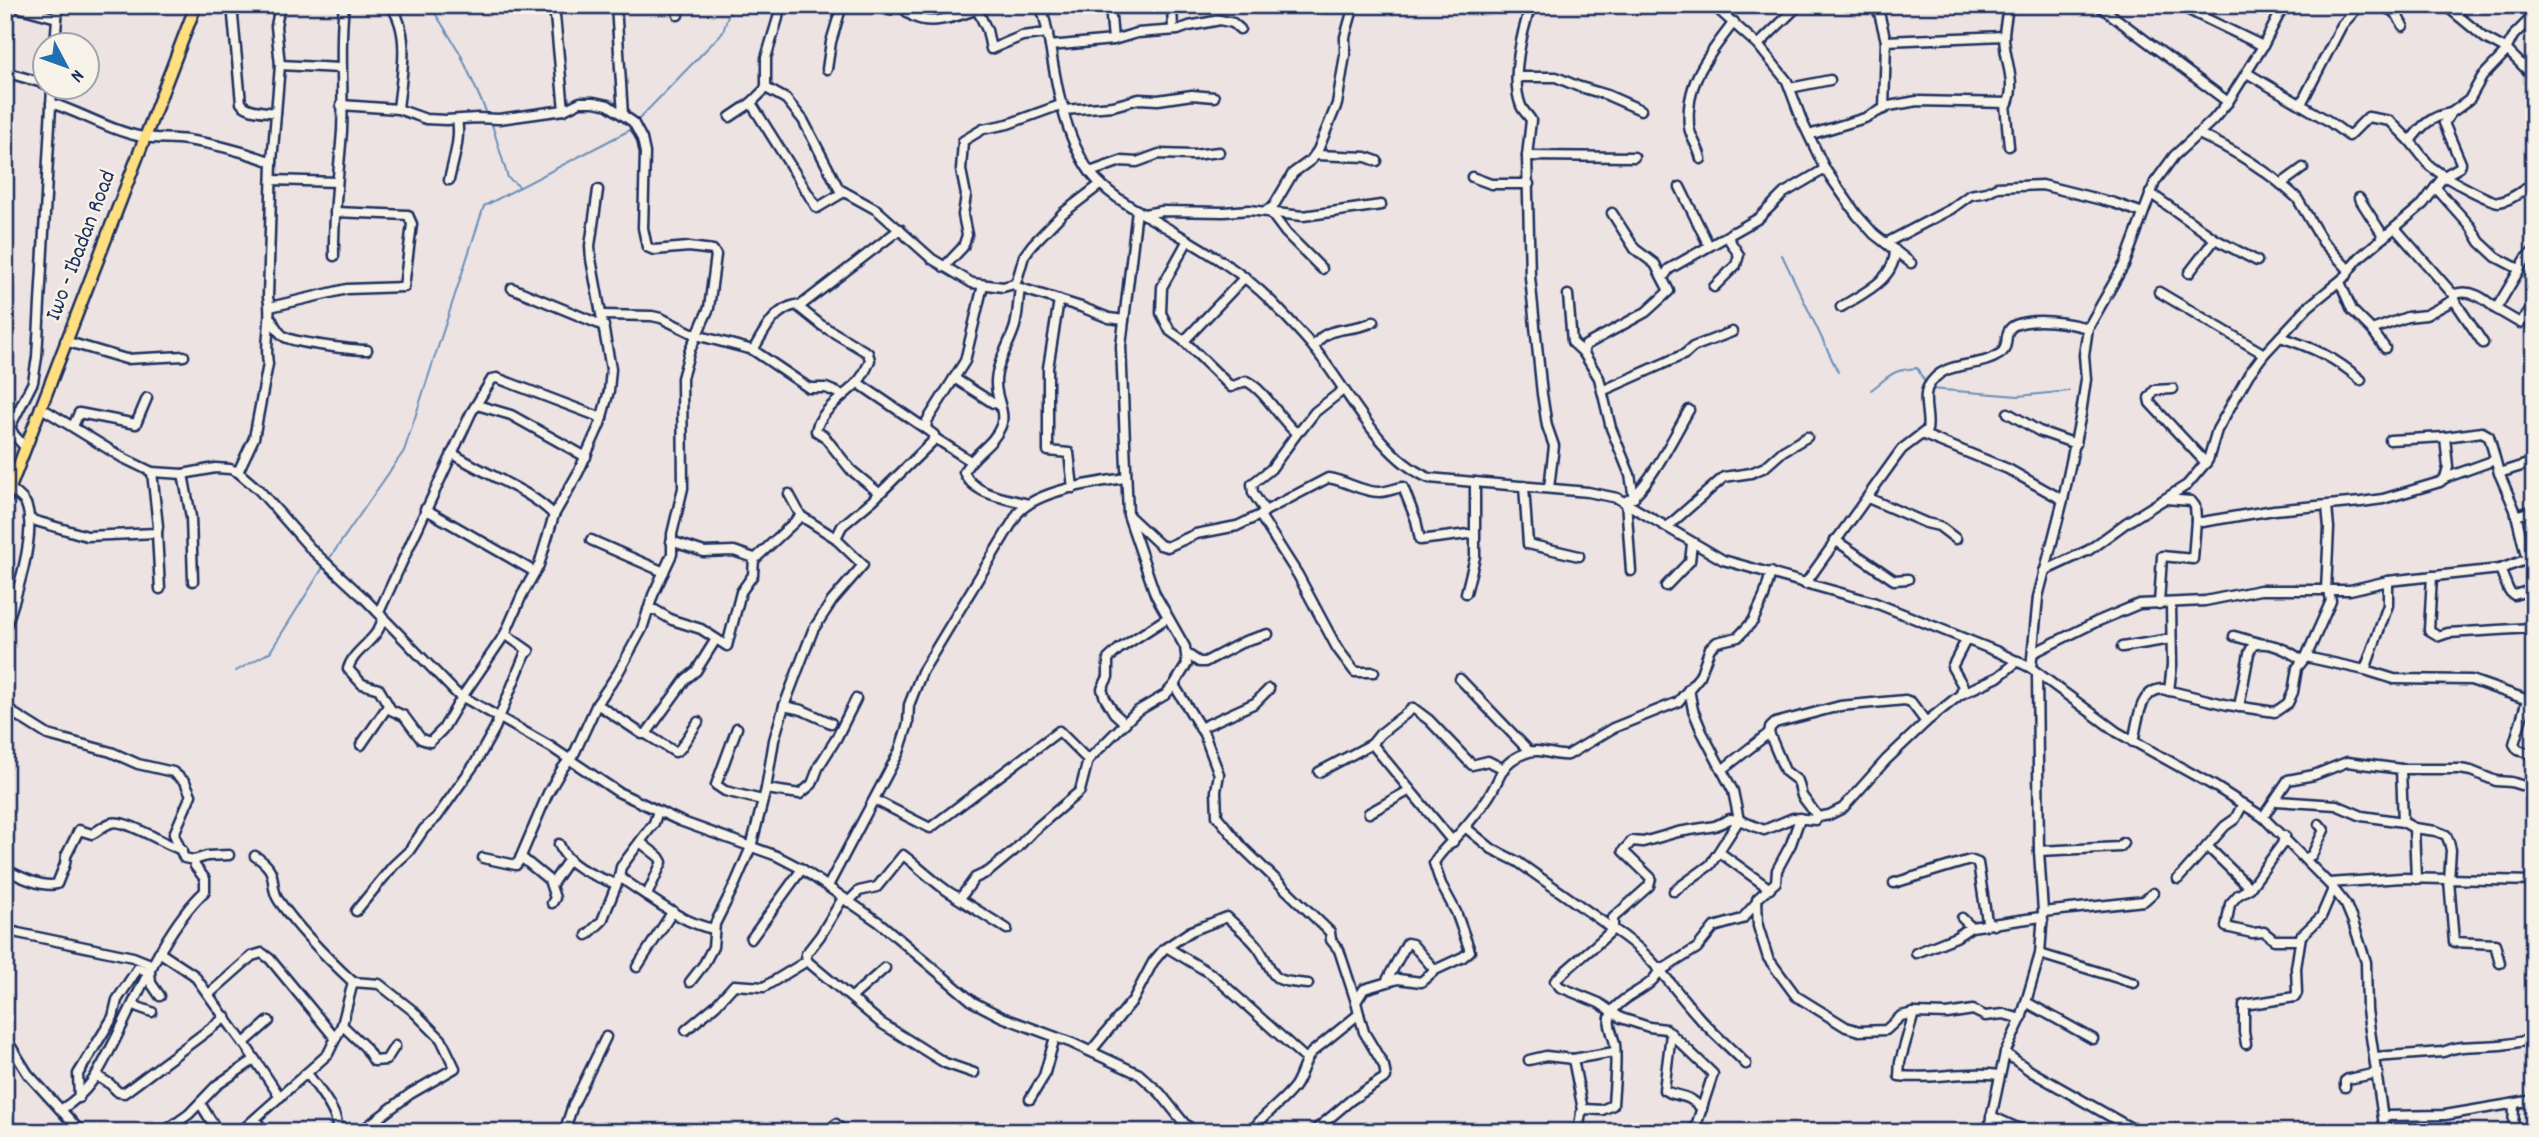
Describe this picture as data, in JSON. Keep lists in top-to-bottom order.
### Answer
{
  "streets": {
    "main road": ["Iwo - Ibadan Road"]
  },
  "north": "bottom right"
}
